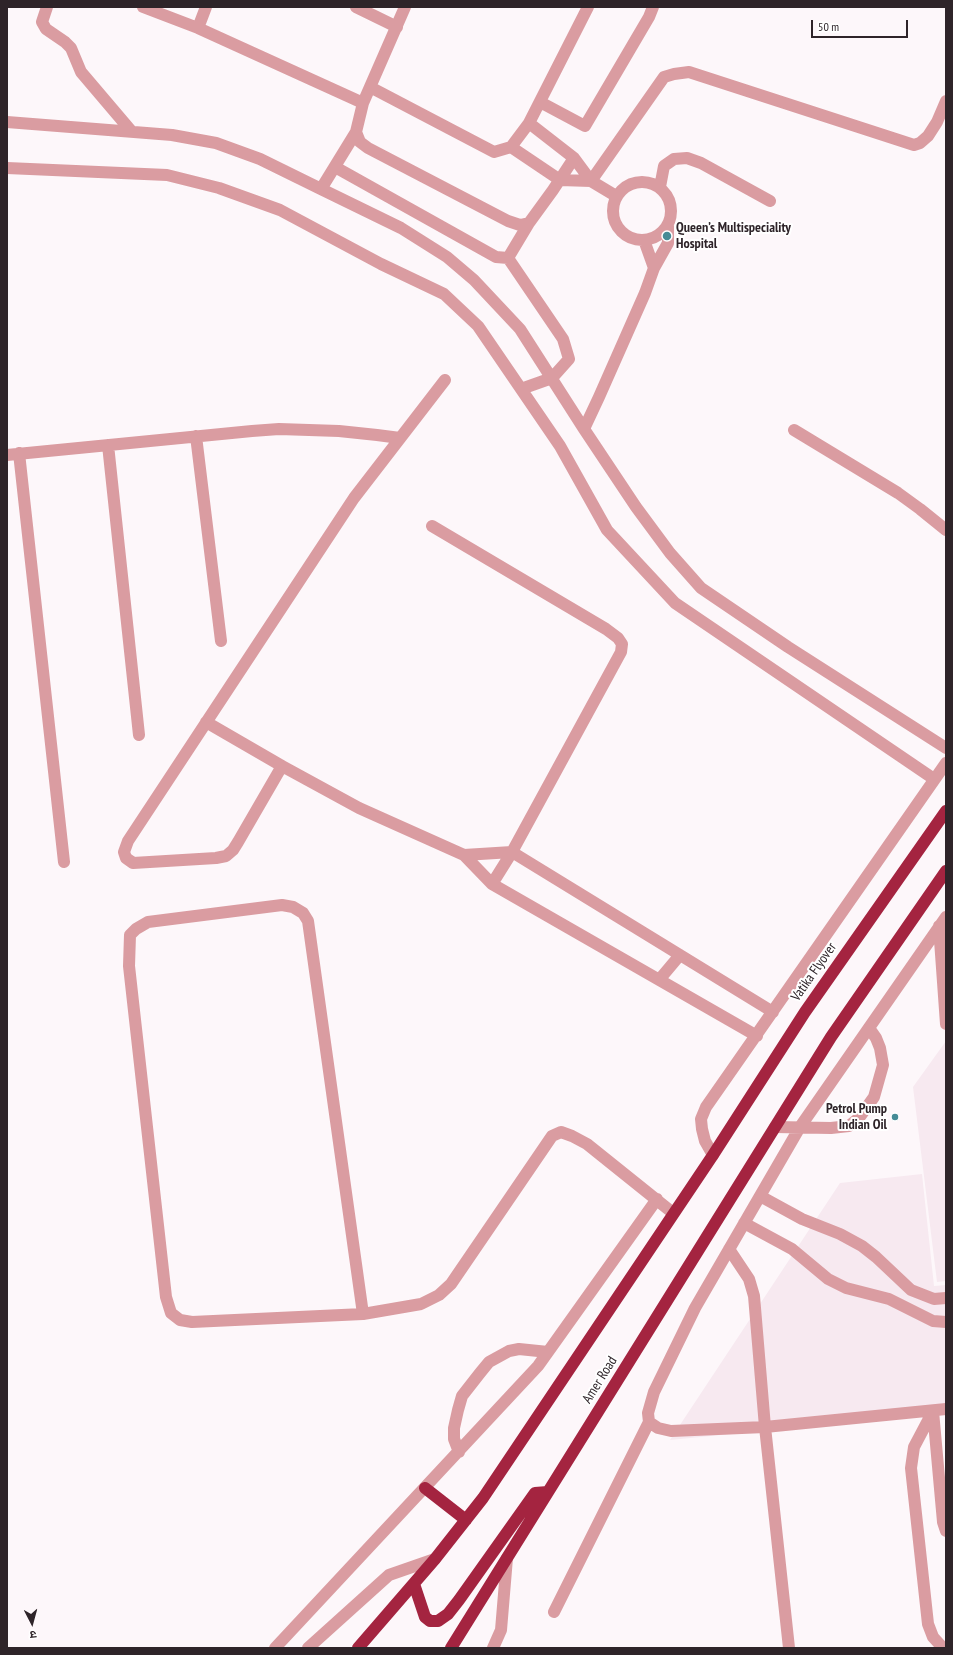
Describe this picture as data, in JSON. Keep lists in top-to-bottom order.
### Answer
{
  "streets": {
    "highway": ["Vatika Flyover", "Amer Road"]
  },
  "places": ["Queen’s Multispeciality Hospital", "Petrol Pump Indian Oil"],
  "scale_bar": "50 m",
  "north": "bottom"
}
